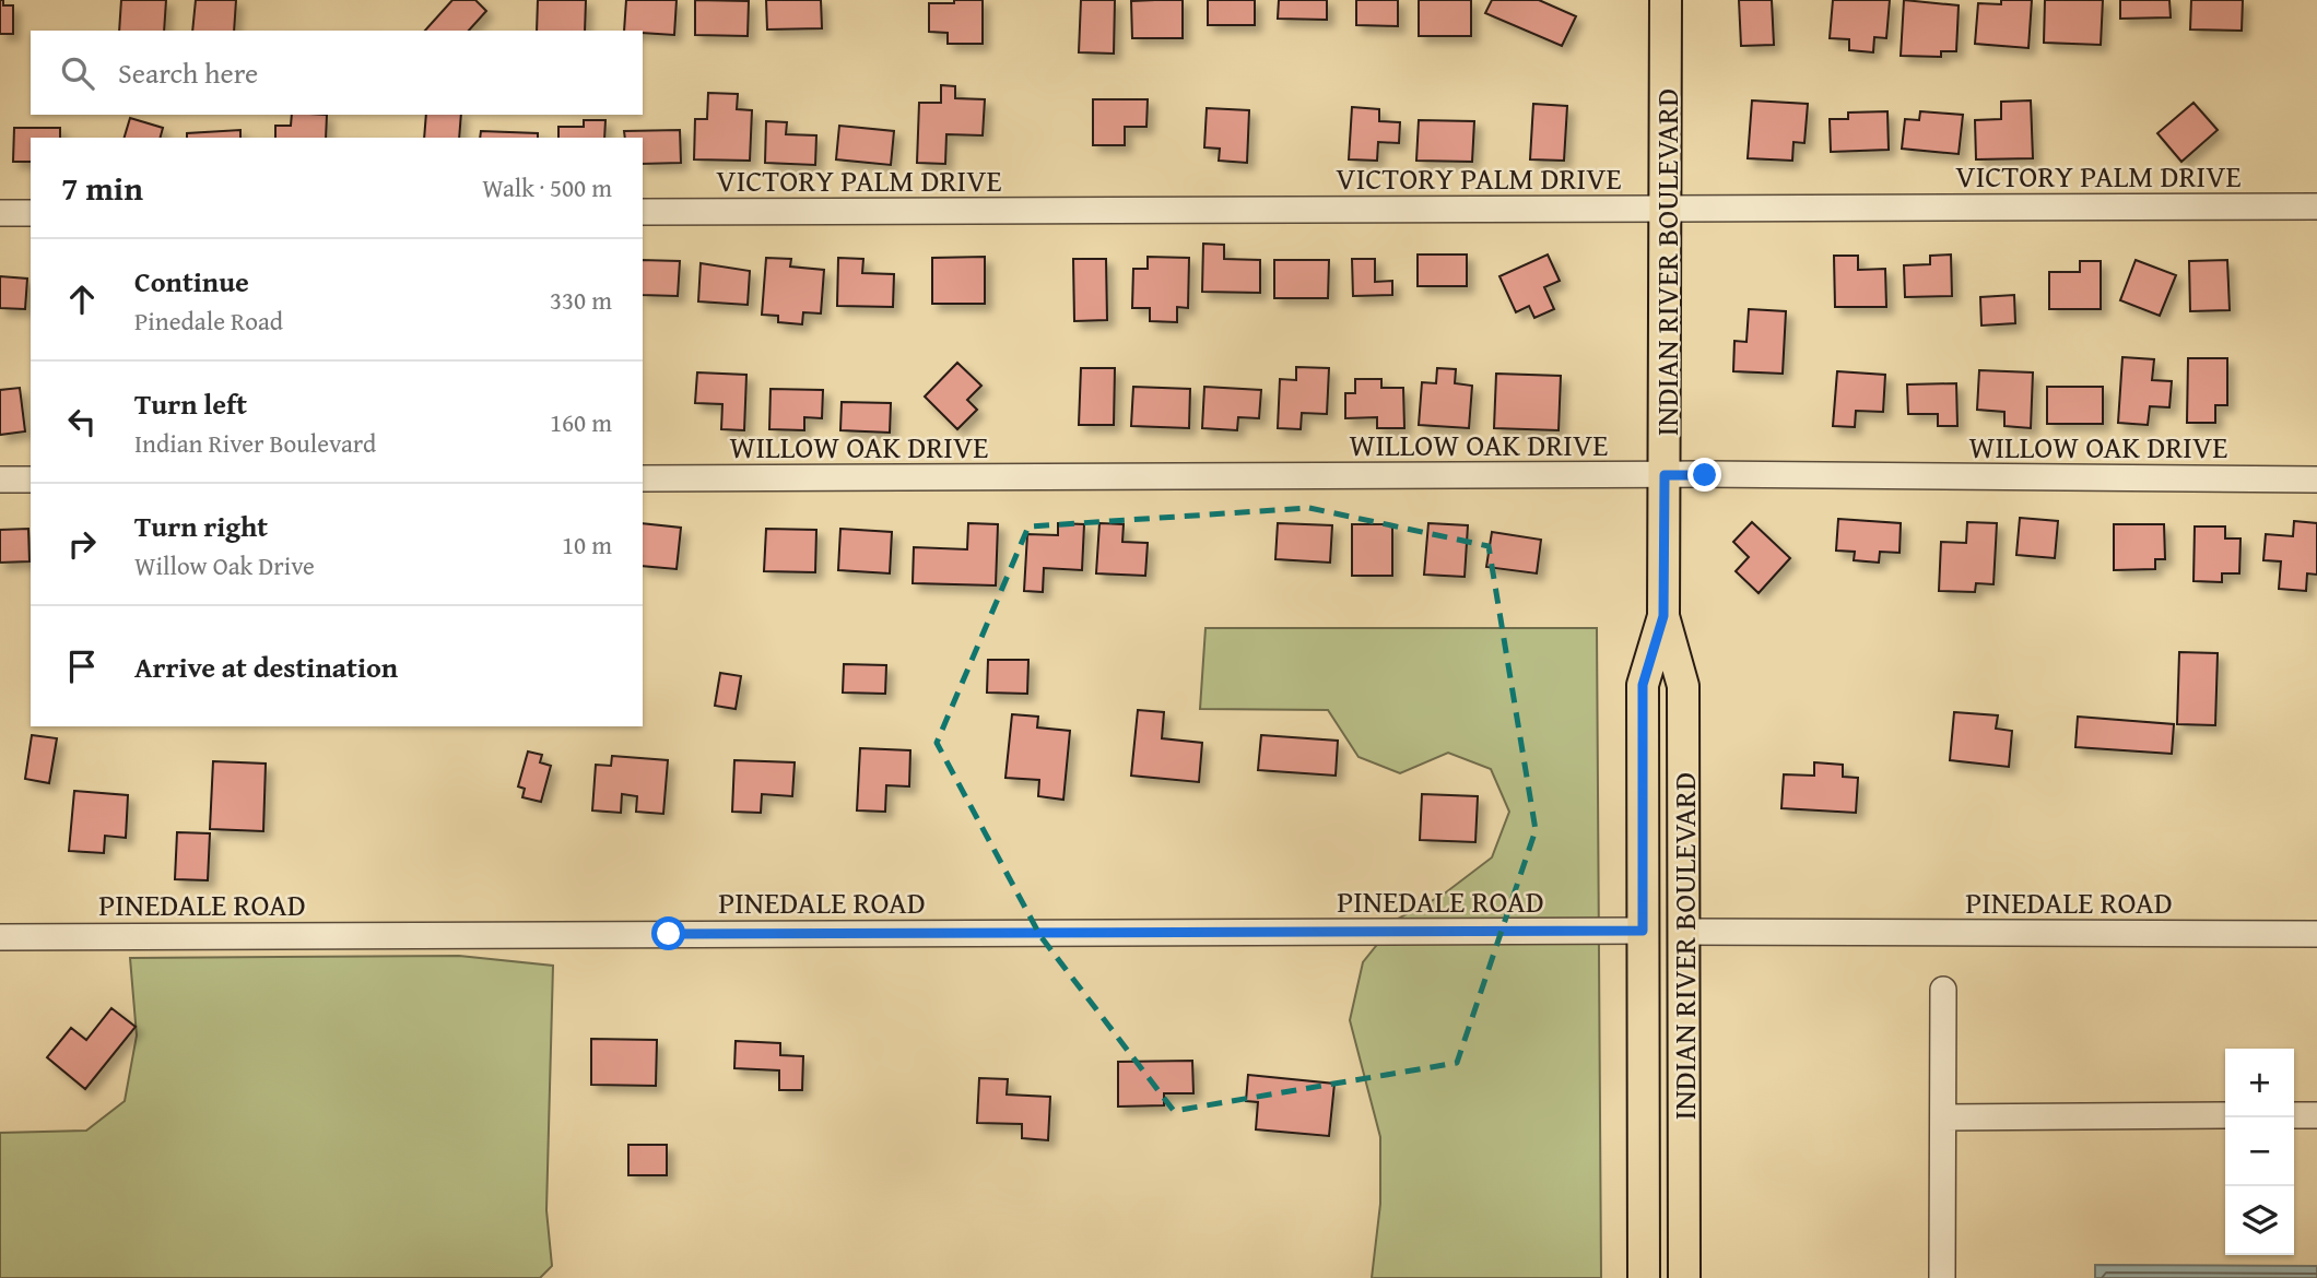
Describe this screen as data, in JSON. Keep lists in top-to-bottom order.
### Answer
{
  "streets": {
    "main road": ["INDIAN RIVER BOULEVARD"],
    "street": ["VICTORY PALM DRIVE", "WILLOW OAK DRIVE", "PINEDALE ROAD"]
  },
  "crossings": [
    ["VICTORY PALM DRIVE", "INDIAN RIVER BOULEVARD"],
    ["INDIAN RIVER BOULEVARD", "WILLOW OAK DRIVE"],
    ["INDIAN RIVER BOULEVARD", "PINEDALE ROAD"]
  ],
  "page": {
    "search": "Search here",
    "heading": ["7 min", "Walk · 500 m"],
    "list": [
      ["Continue", "Pinedale Road", "330 m"],
      ["Turn left", "Indian River Boulevard", "160 m"],
      ["Turn right", "Willow Oak Drive", "10 m"],
      "Arrive at destination"
    ],
    "map_buttons": ["+", "−"]
  }
}
